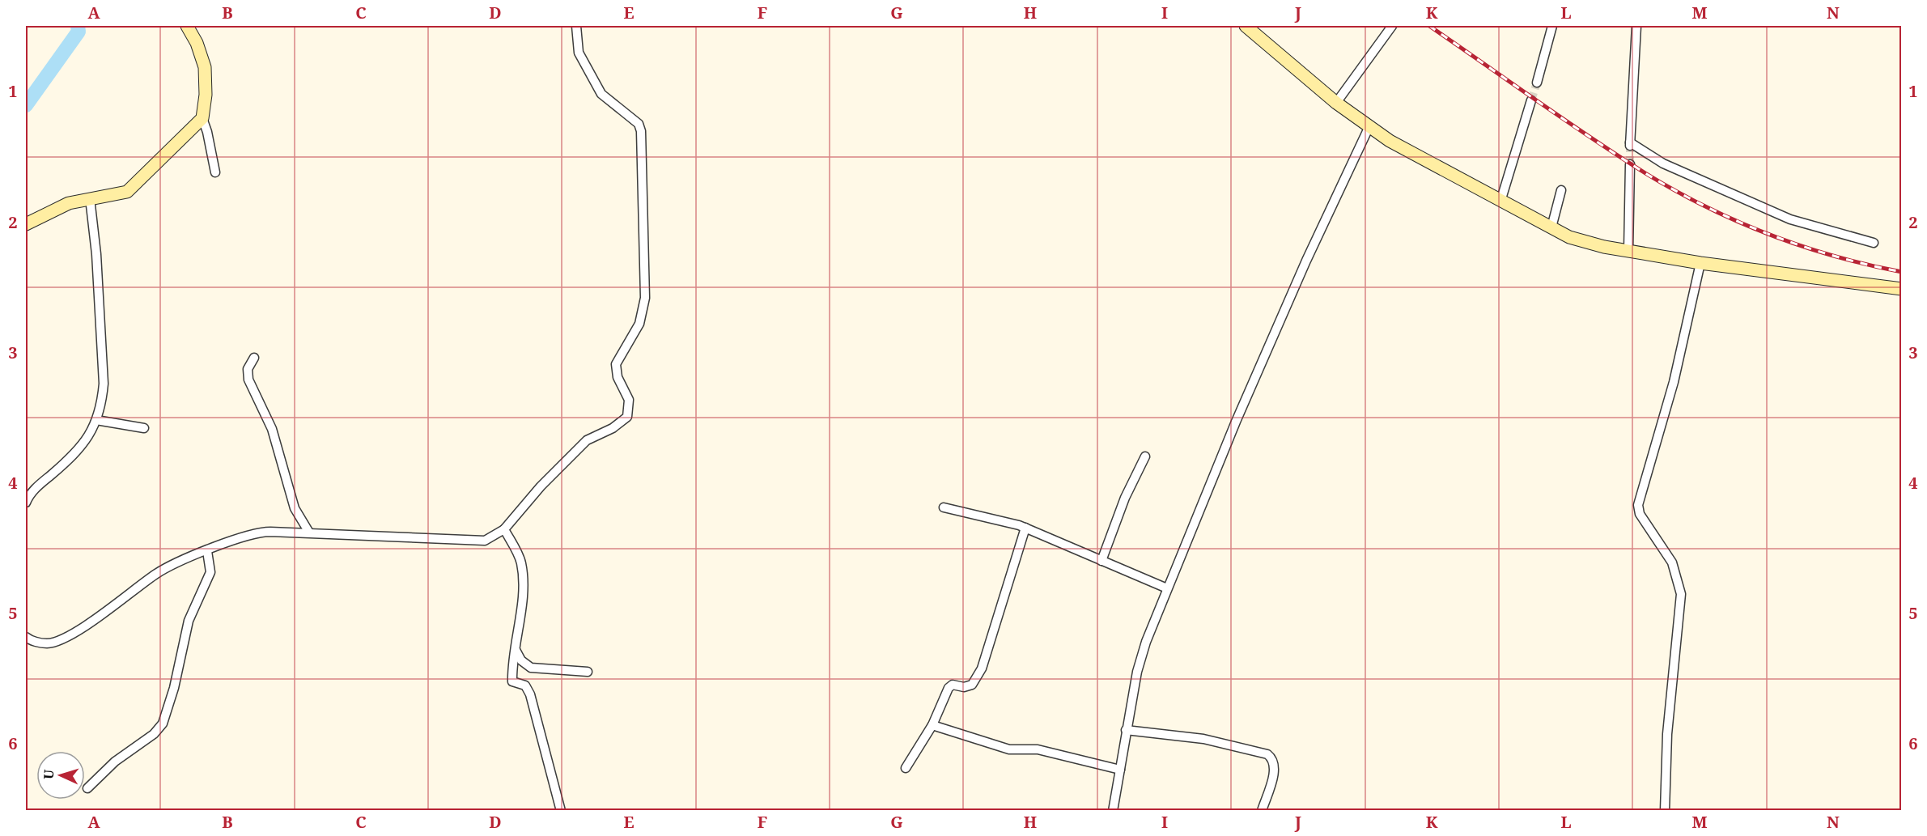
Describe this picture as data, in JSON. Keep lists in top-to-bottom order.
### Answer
{
  "north": "left",
  "grid": {
    "columns": [
      "A",
      "B",
      "C",
      "D",
      "E",
      "F",
      "G",
      "H",
      "I",
      "J",
      "K",
      "L",
      "M",
      "N"
    ],
    "rows": [
      "1",
      "2",
      "3",
      "4",
      "5",
      "6"
    ]
  }
}
